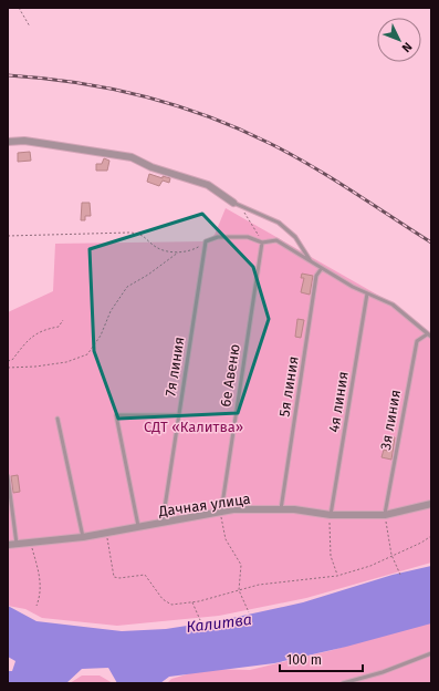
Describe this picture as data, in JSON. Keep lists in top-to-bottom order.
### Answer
{
  "streets": {
    "street": ["Дачная улица"],
    "lane": [
      "7я линия",
      "6е Авеню",
      "5я линия",
      "4я линия",
      "3я линия"
    ]
  },
  "crossings": [
    ["7я линия", "Дачная улица"],
    ["6е Авеню", "Дачная улица"],
    ["5я линия", "Дачная улица"],
    ["4я линия", "Дачная улица"],
    ["3я линия", "Дачная улица"]
  ],
  "water": ["Калитва"],
  "parks": ["СДТ «Калитва»"],
  "scale_bar": "100 m",
  "north": "bottom right"
}
